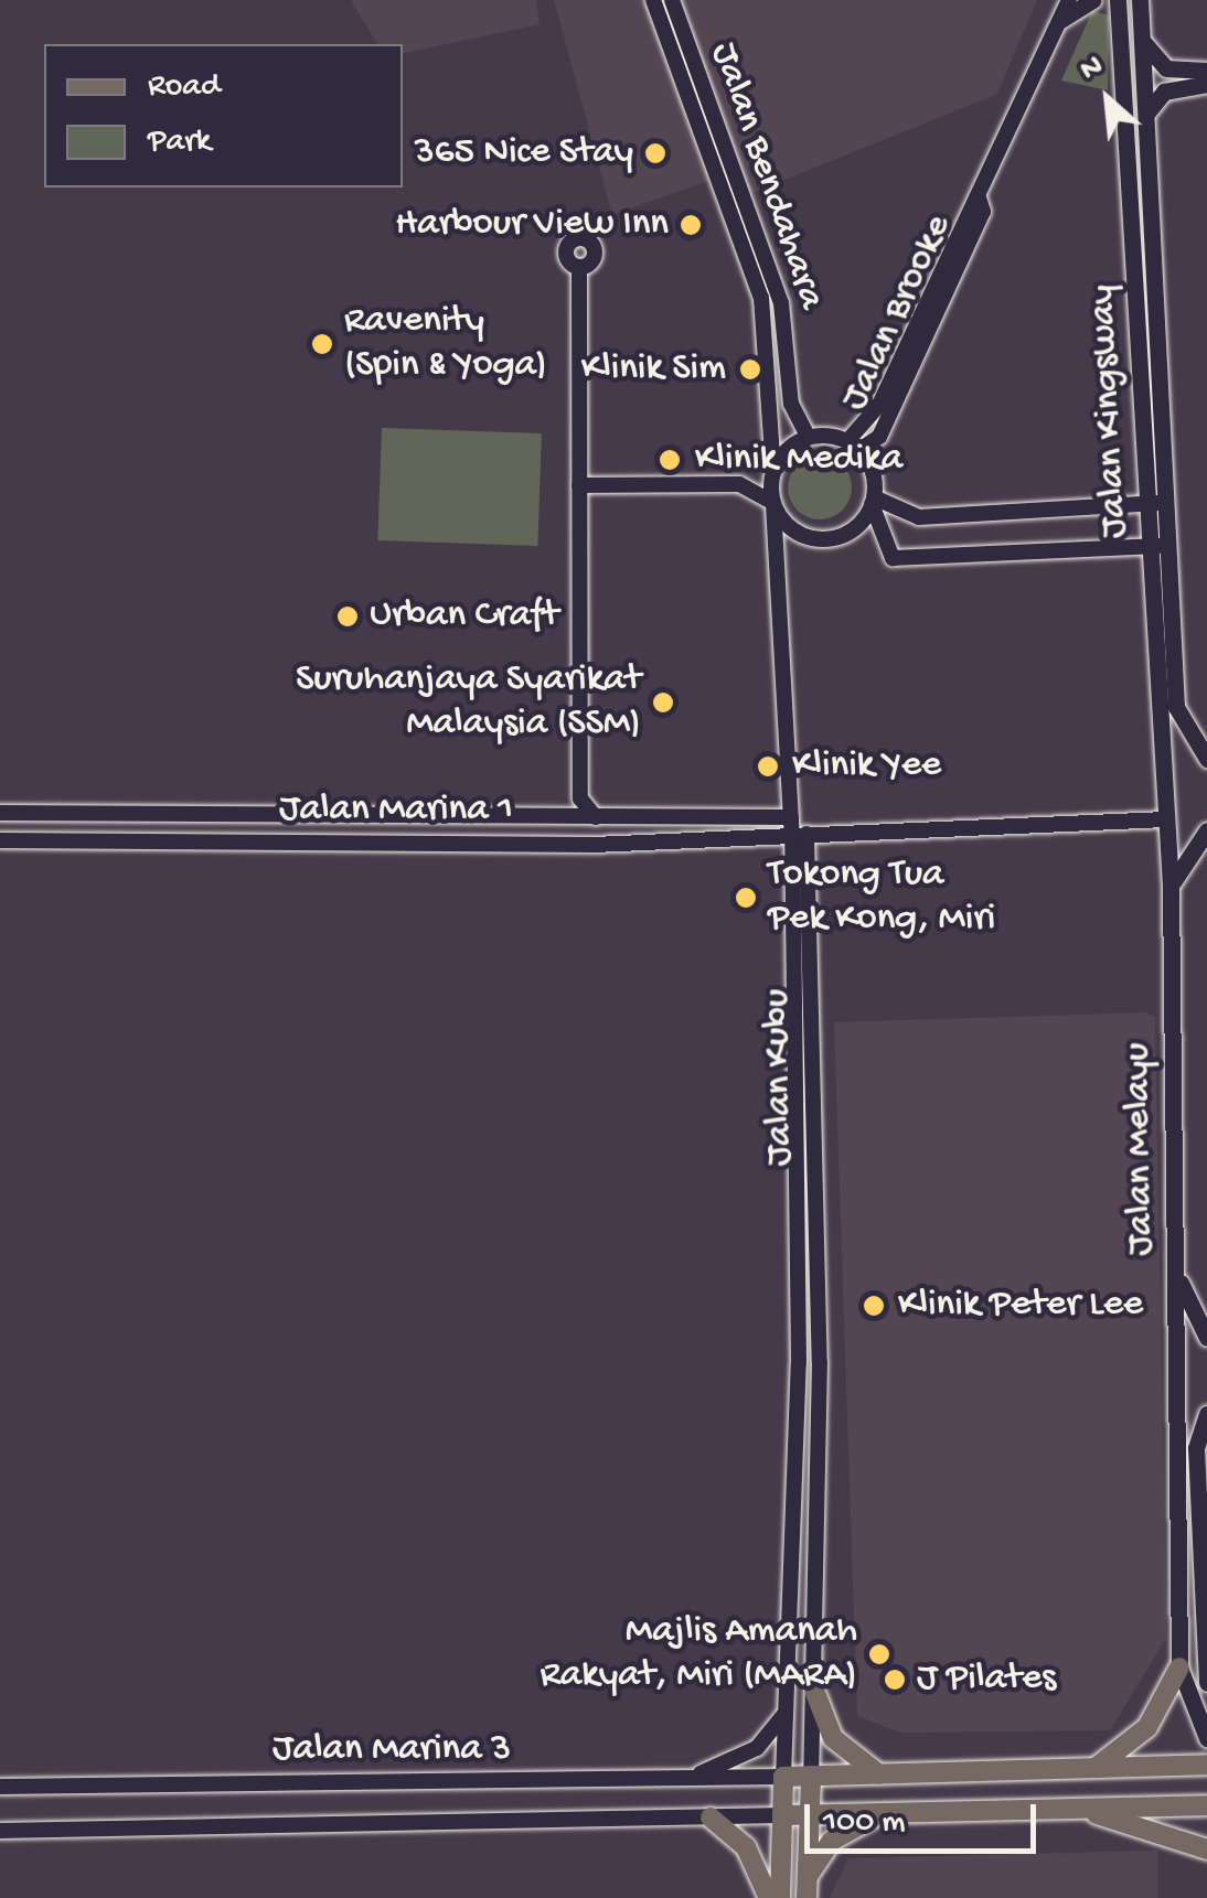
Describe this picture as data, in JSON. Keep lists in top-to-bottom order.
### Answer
{
  "streets": {
    "main road": ["Jalan Kingsway", "Jalan Kubu", "Jalan Melayu"],
    "street": [
      "Jalan Bendahara",
      "Jalan Brooke",
      "Jalan Marina 1",
      "Jalan Marina 3"
    ]
  },
  "crossings": [
    ["Jalan Bendahara", "Jalan Brooke"],
    ["Jalan Kingsway", "Jalan Marina 1"],
    ["Jalan Kingsway", "Jalan Melayu"],
    ["Jalan Marina 1", "Jalan Kubu"],
    ["Jalan Marina 1", "Jalan Melayu"],
    ["Jalan Kubu", "Jalan Marina 3"]
  ],
  "places": [
    "365 Nice Stay",
    "Harbour View Inn",
    "Ravenity (Spin & Yoga)",
    "Klinik Sim",
    "Klinik Medika",
    "Urban Craft",
    "Suruhanjaya Syarikat Malaysia (SSM)",
    "Klinik Yee",
    "Tokong Tua Pek Kong, Miri",
    "Klinik Peter Lee",
    "Majlis Amanah Rakyat, Miri (MARA)",
    "J Pilates"
  ],
  "legend": ["Road", "Park"],
  "scale_bar": "100 m",
  "north": "top left"
}
